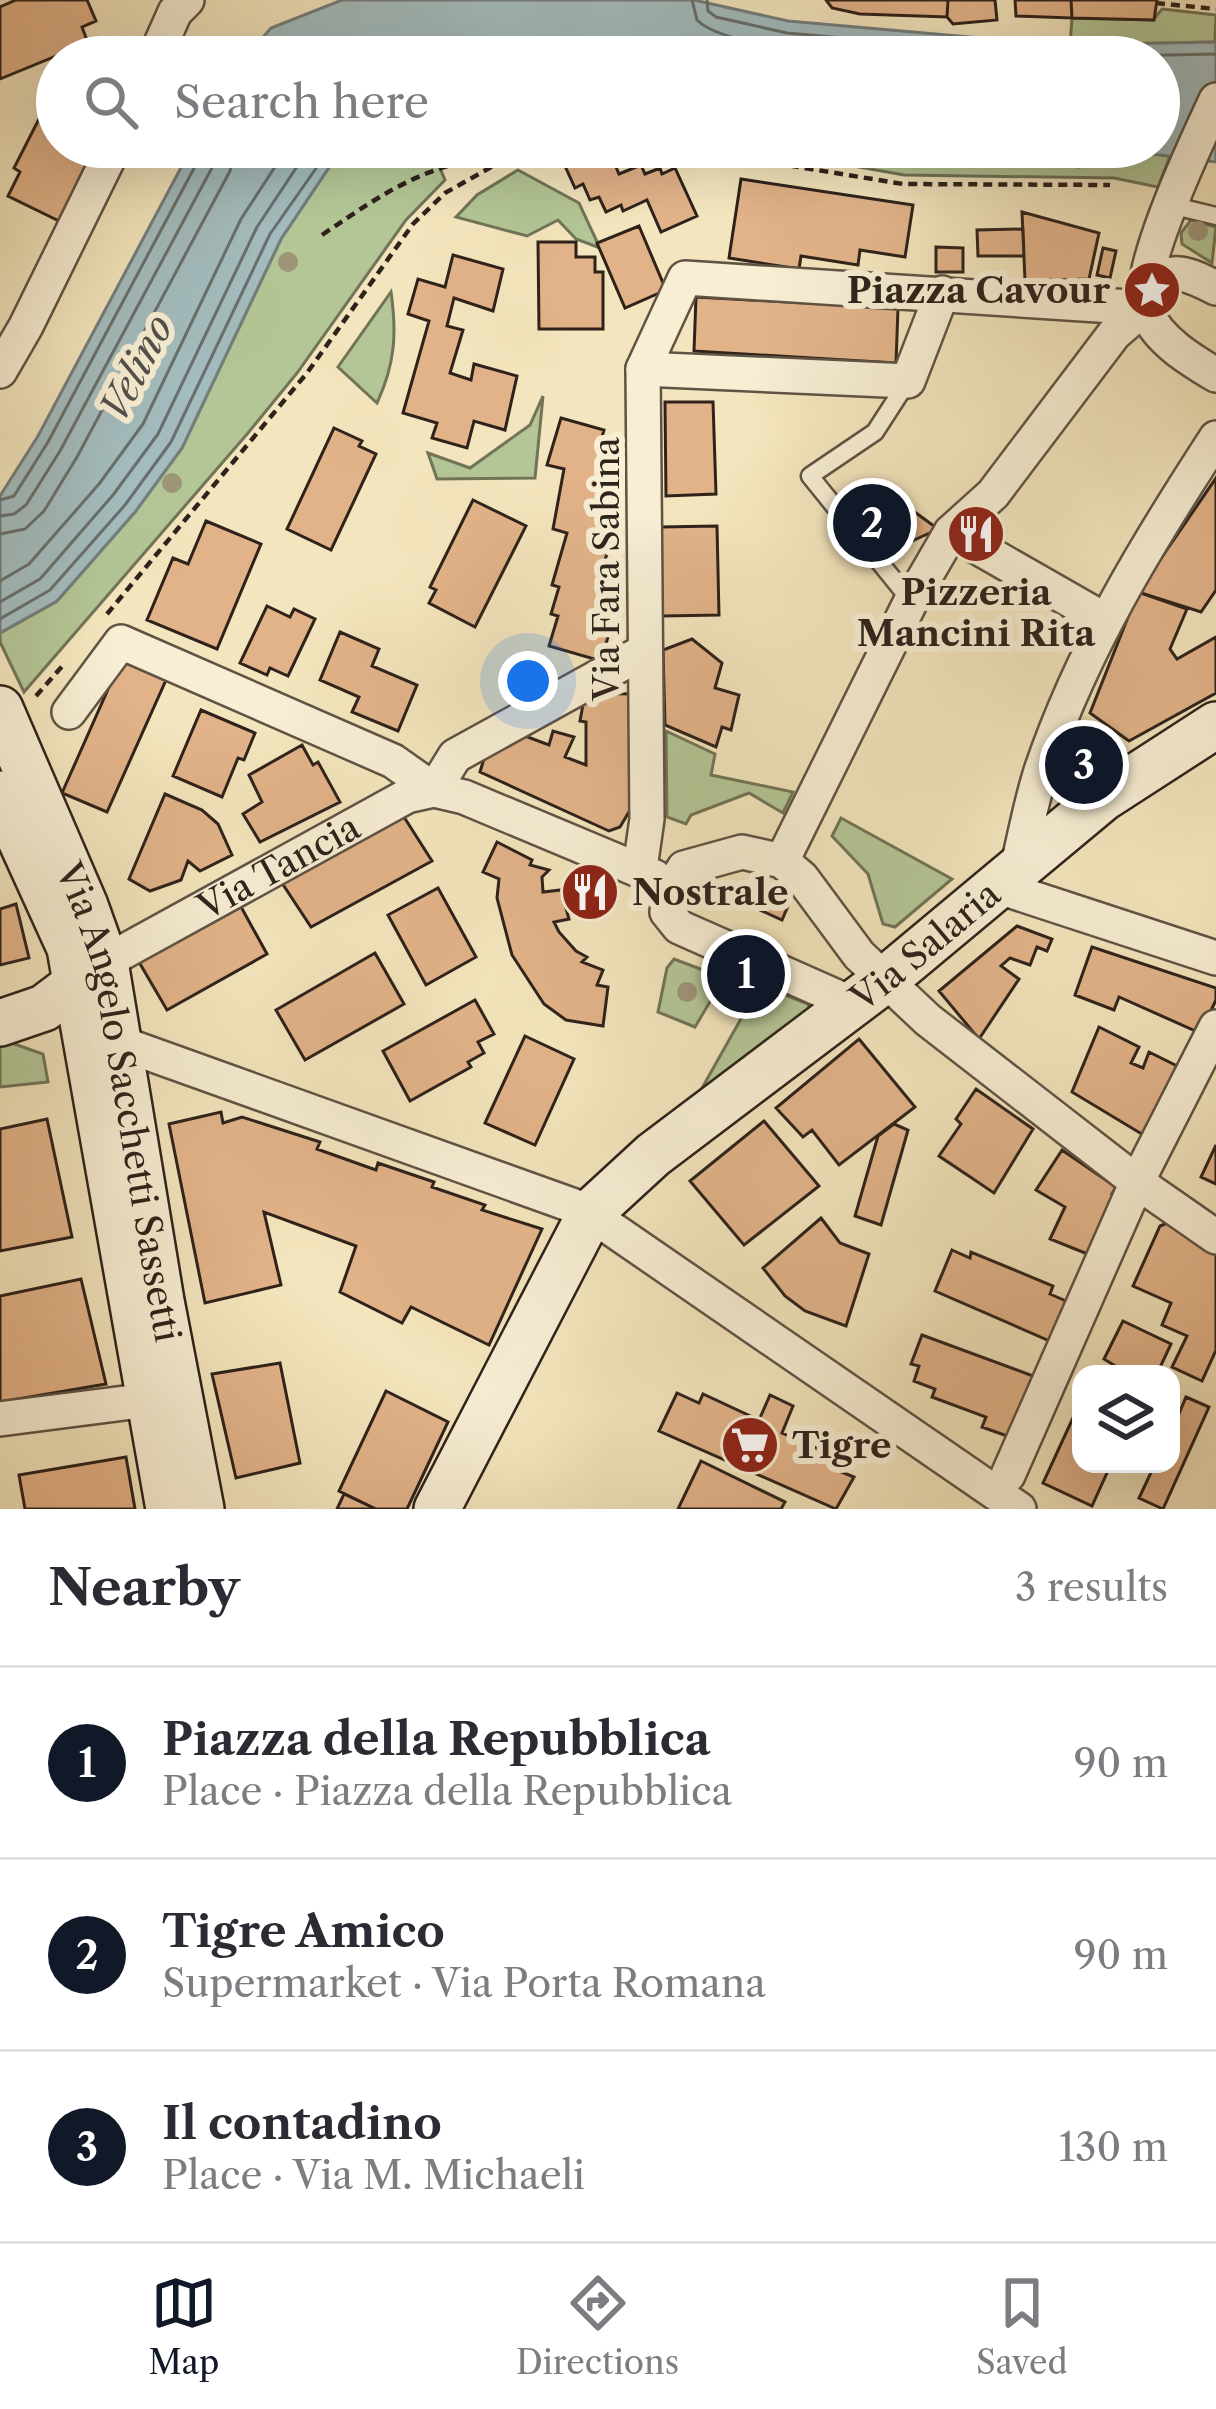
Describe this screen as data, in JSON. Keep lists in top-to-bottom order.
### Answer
{
  "streets": {
    "main road": ["Via Tancia", "Via Salaria", "Via Angelo Sacchetti Sassetti"],
    "street": ["Via Fara Sabina"]
  },
  "crossings": [
    ["Via Tancia", "Via Angelo Sacchetti Sassetti"]
  ],
  "water": ["Velino"],
  "places": {
    "place": ["Piazza Cavour"],
    "restaurant": ["Pizzeria Mancini Rita", "Nostrale"],
    "supermarket": ["Tigre"]
  },
  "page": {
    "search": "Search here",
    "pins": ["2", "3", "1"],
    "heading": ["Nearby", "3 results"],
    "list": [
      {
        "mark": "1",
        "name": "Piazza della Repubblica",
        "note": "Place · Piazza della Repubblica",
        "value": "90 m"
      },
      {
        "mark": "2",
        "name": "Tigre Amico",
        "note": "Supermarket · Via Porta Romana",
        "value": "90 m"
      },
      {
        "mark": "3",
        "name": "Il contadino",
        "note": "Place · Via M. Michaeli",
        "value": "130 m"
      }
    ],
    "nav": ["Map", "Directions", "Saved"]
  }
}
